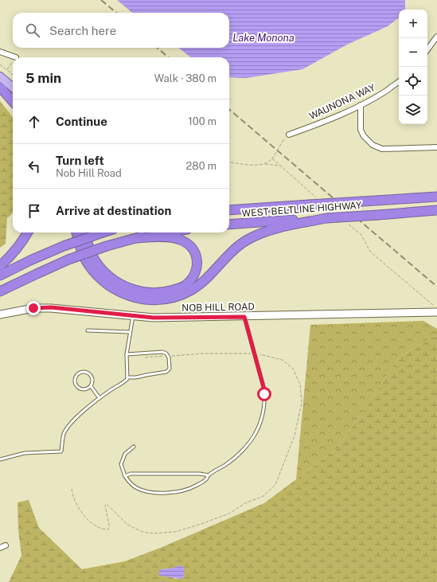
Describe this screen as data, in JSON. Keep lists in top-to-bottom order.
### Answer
{
  "streets": {
    "highway": ["WEST BELTLINE HIGHWAY"],
    "street": ["WAUNONA WAY", "NOB HILL ROAD"]
  },
  "water": ["Lake Monona"],
  "page": {
    "map_buttons": ["+", "−"],
    "search": "Search here",
    "heading": ["5 min", "Walk · 380 m"],
    "list": [
      ["Continue", "100 m"],
      ["Turn left", "Nob Hill Road", "280 m"],
      "Arrive at destination"
    ]
  }
}
